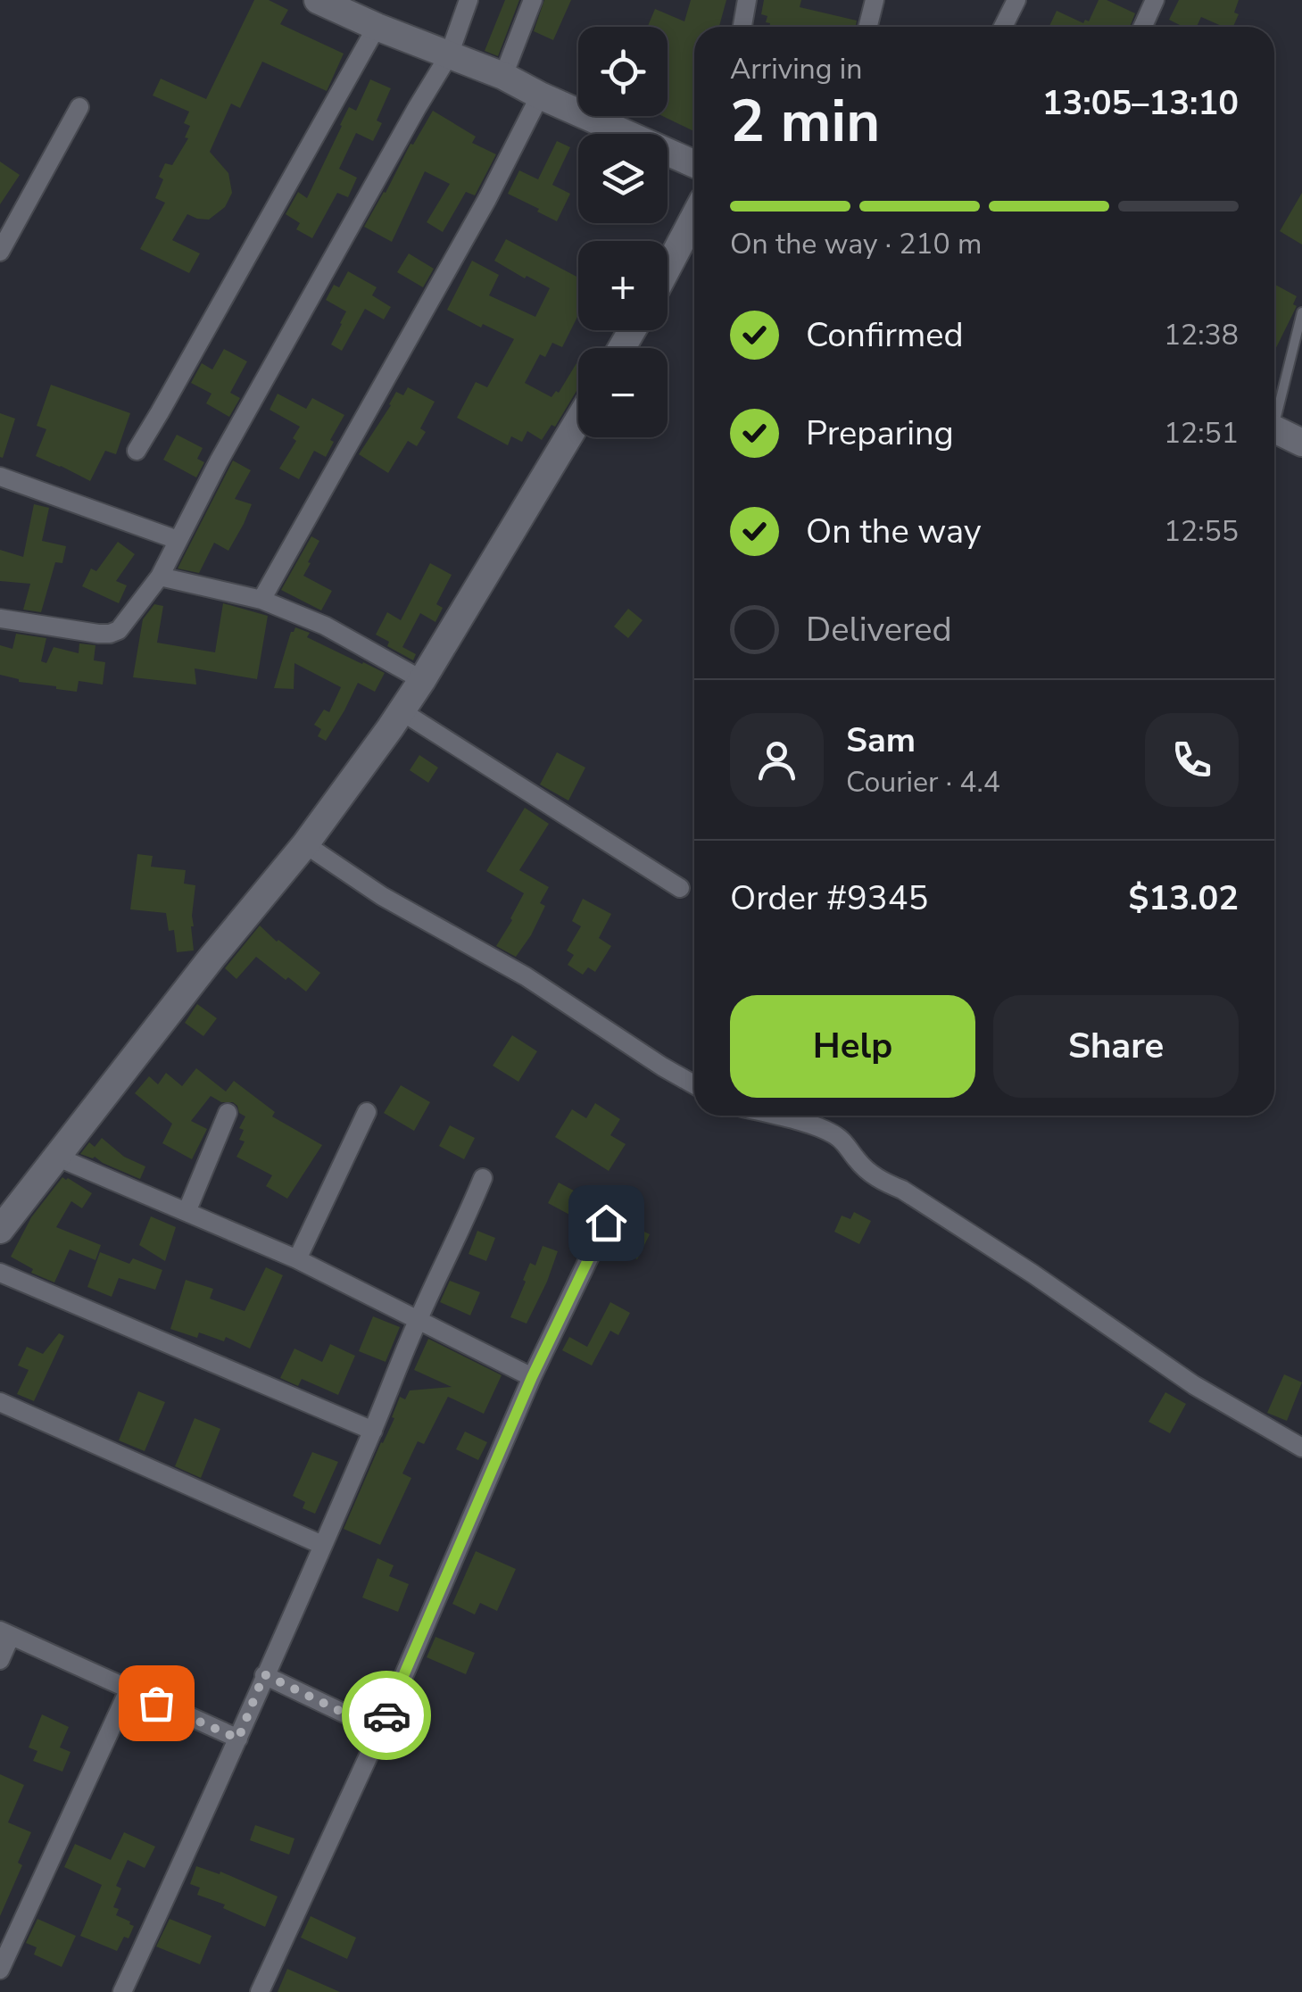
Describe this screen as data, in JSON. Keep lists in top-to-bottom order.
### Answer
{
  "page": {
    "map_buttons": ["+", "−"],
    "heading": ["2 min", "Arriving in", "13:05–13:10"],
    "panel": [
      "Sam",
      "Courier · 4.4",
      "Order #9345",
      "$13.02"
    ],
    "bar": "On the way · 210 m",
    "list": [
      ["Confirmed", "12:38"],
      ["Preparing", "12:51"],
      ["On the way", "12:55"],
      "Delivered"
    ],
    "buttons": ["Help", "Share"]
  }
}
